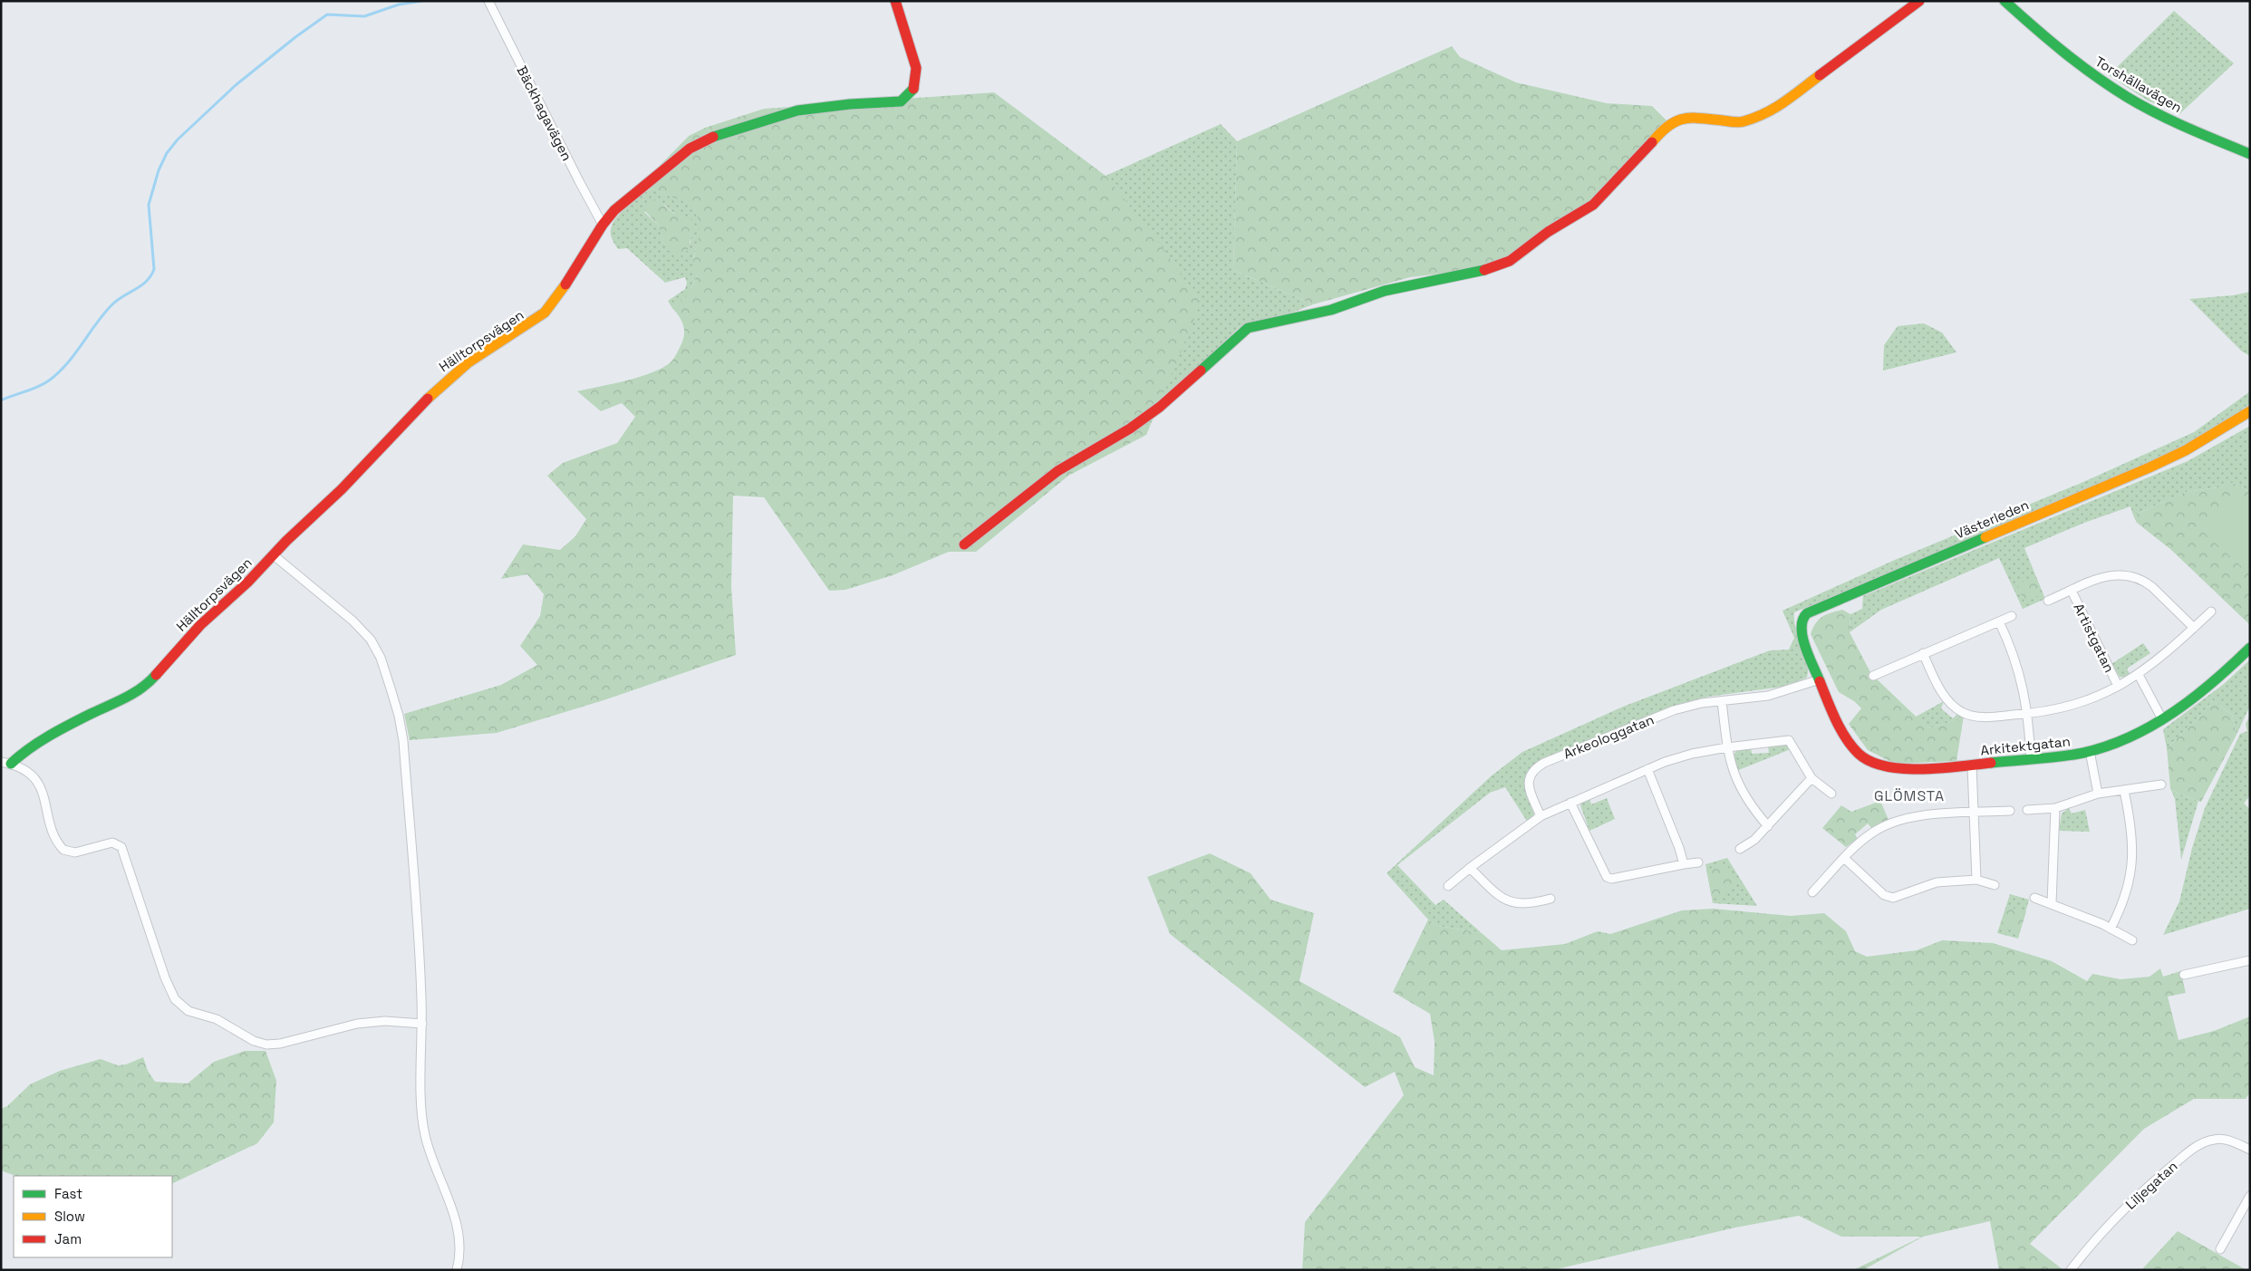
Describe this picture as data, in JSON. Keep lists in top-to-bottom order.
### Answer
{
  "streets": {
    "street": [
      "Torshällavägen",
      "Bäckhagavägen",
      "Hälltorpsvägen",
      "Västerleden",
      "Artistgatan",
      "Arkeologgatan",
      "Arkitektgatan",
      "Liljegatan"
    ]
  },
  "crossings": [
    ["Bäckhagavägen", "Hälltorpsvägen"],
    ["Västerleden", "Arkeologgatan"],
    ["Västerleden", "Arkitektgatan"],
    ["Arkeologgatan", "Arkitektgatan"]
  ],
  "districts": ["GLÖMSTA"],
  "legend": ["Fast", "Slow", "Jam"]
}
